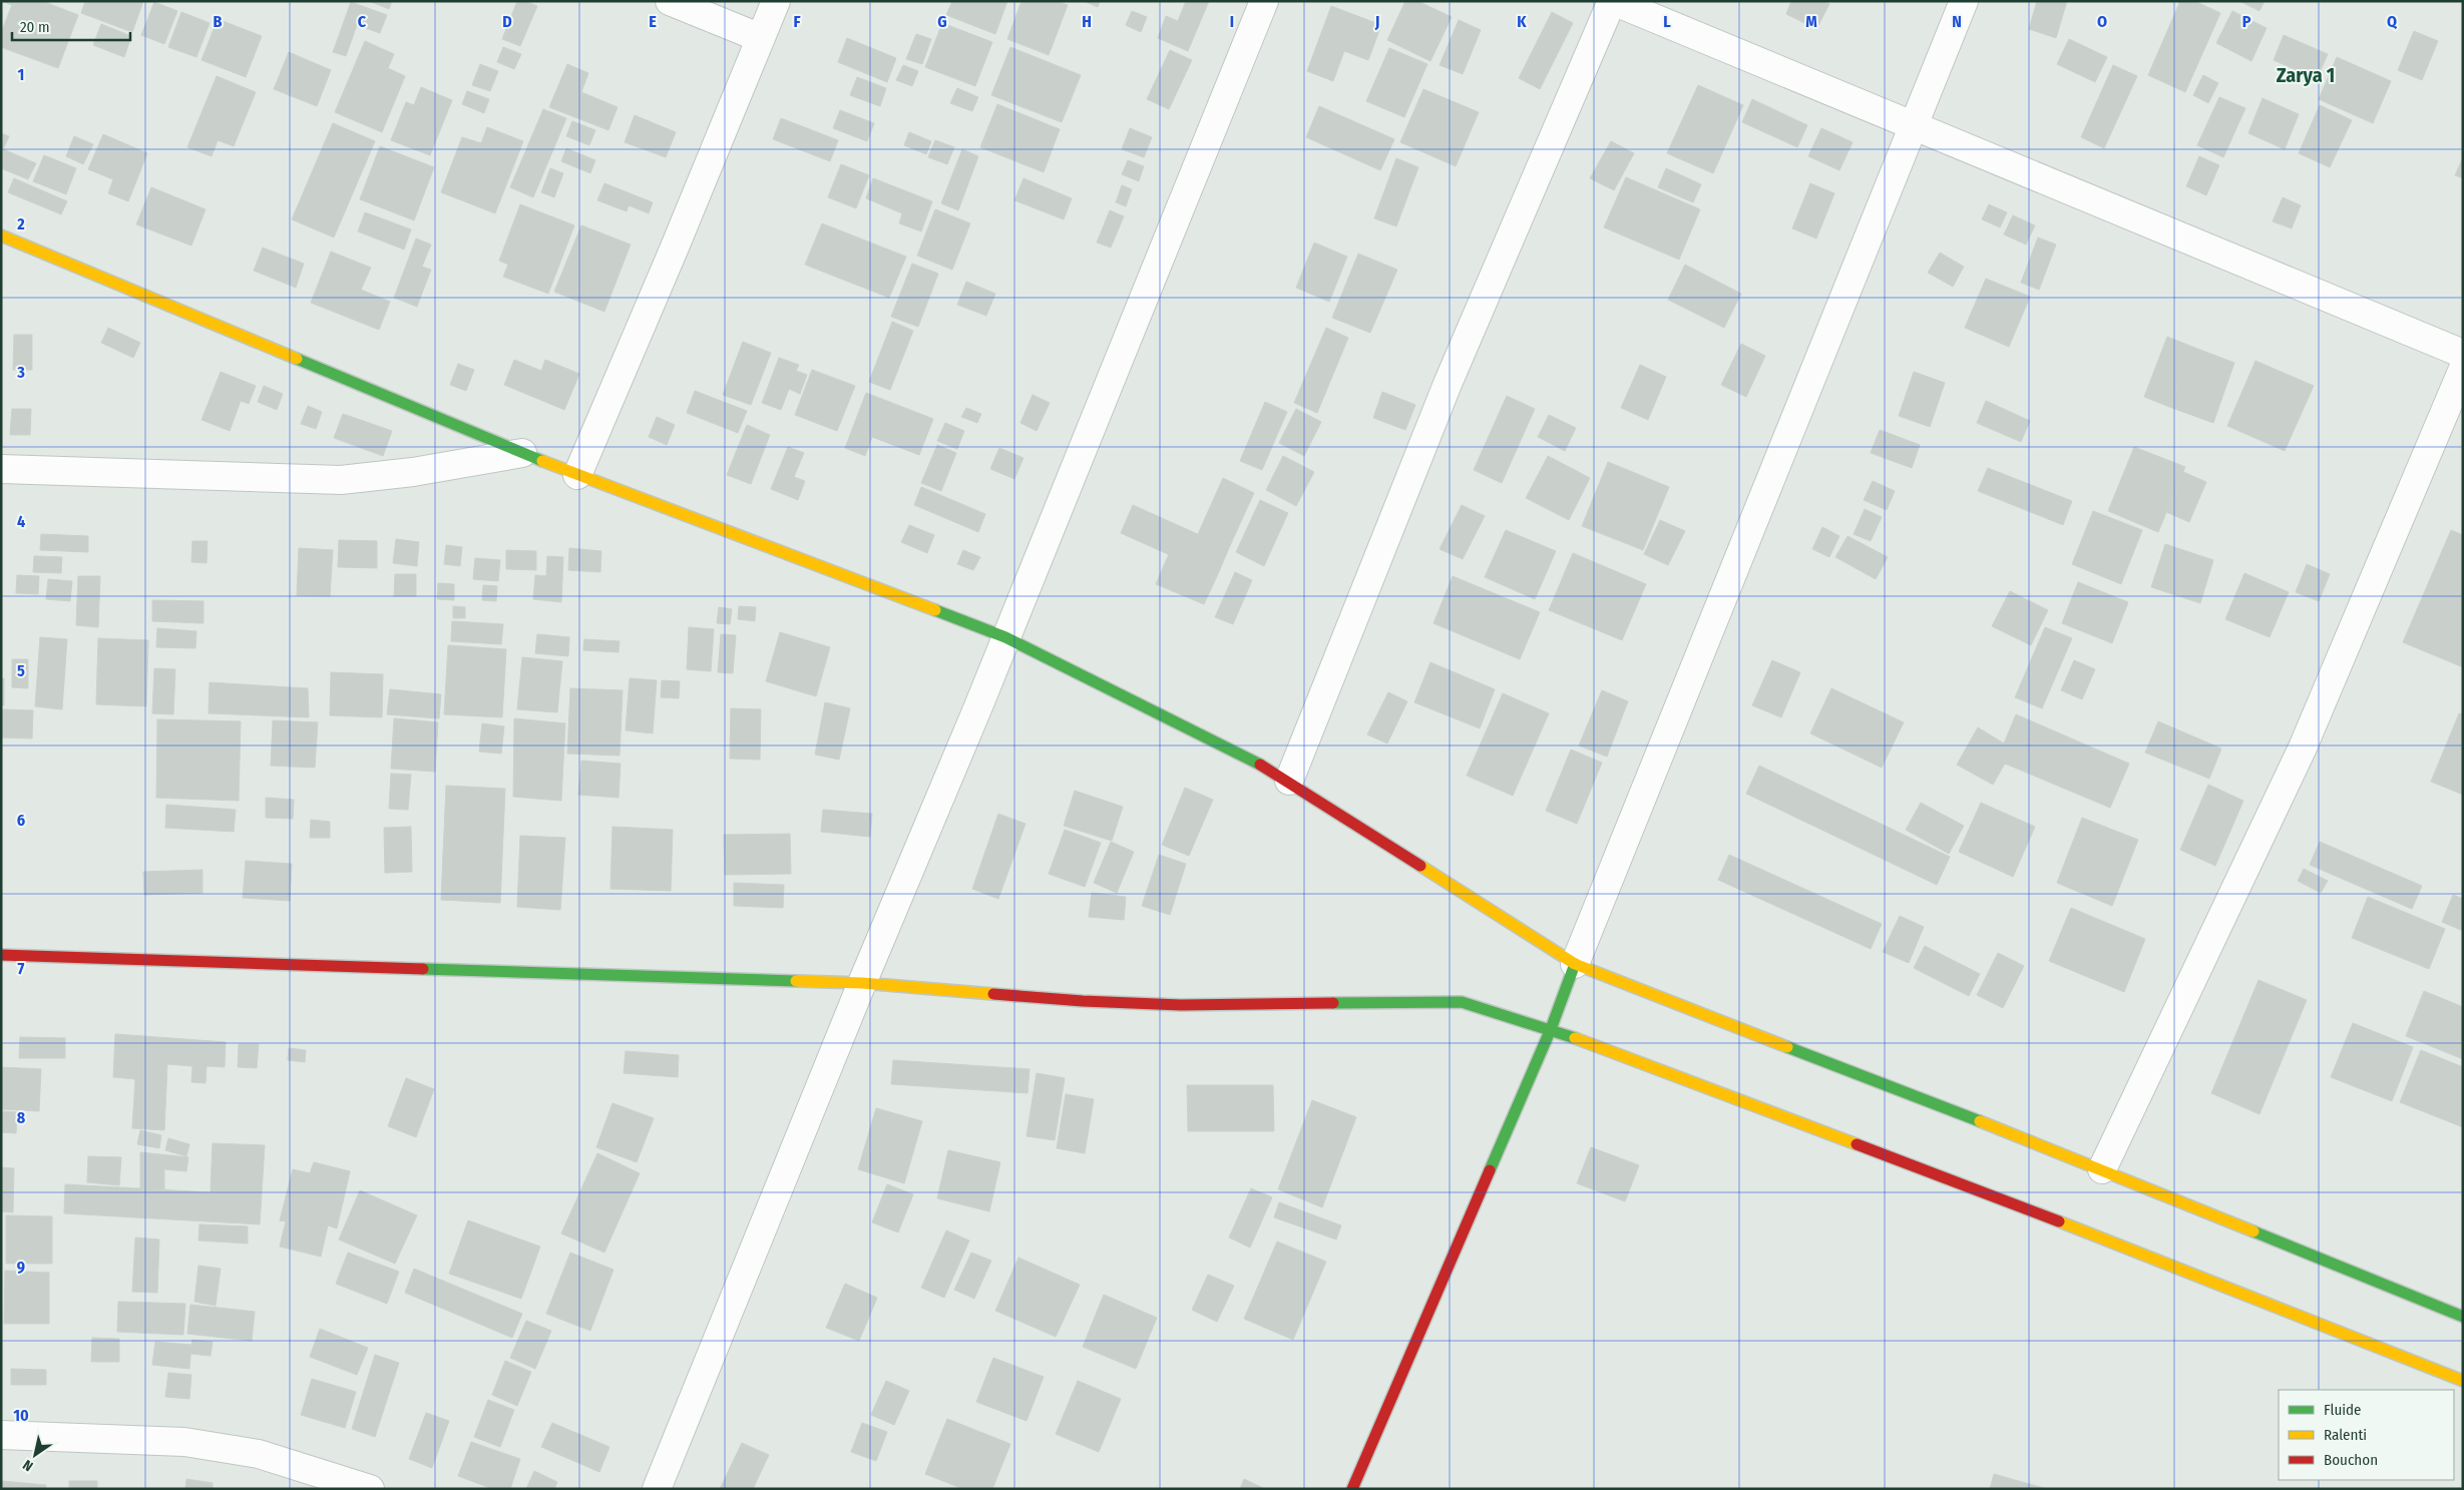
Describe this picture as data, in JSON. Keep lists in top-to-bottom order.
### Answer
{
  "districts": ["Zarya 1"],
  "legend": ["Fluide", "Ralenti", "Bouchon"],
  "scale_bar": "20 m",
  "north": "bottom left",
  "grid": {
    "columns": [
      "B",
      "C",
      "D",
      "E",
      "F",
      "G",
      "H",
      "I",
      "J",
      "K",
      "L",
      "M",
      "N",
      "O",
      "P",
      "Q"
    ],
    "rows": [
      "1",
      "2",
      "3",
      "4",
      "5",
      "6",
      "7",
      "8",
      "9",
      "10"
    ]
  }
}
